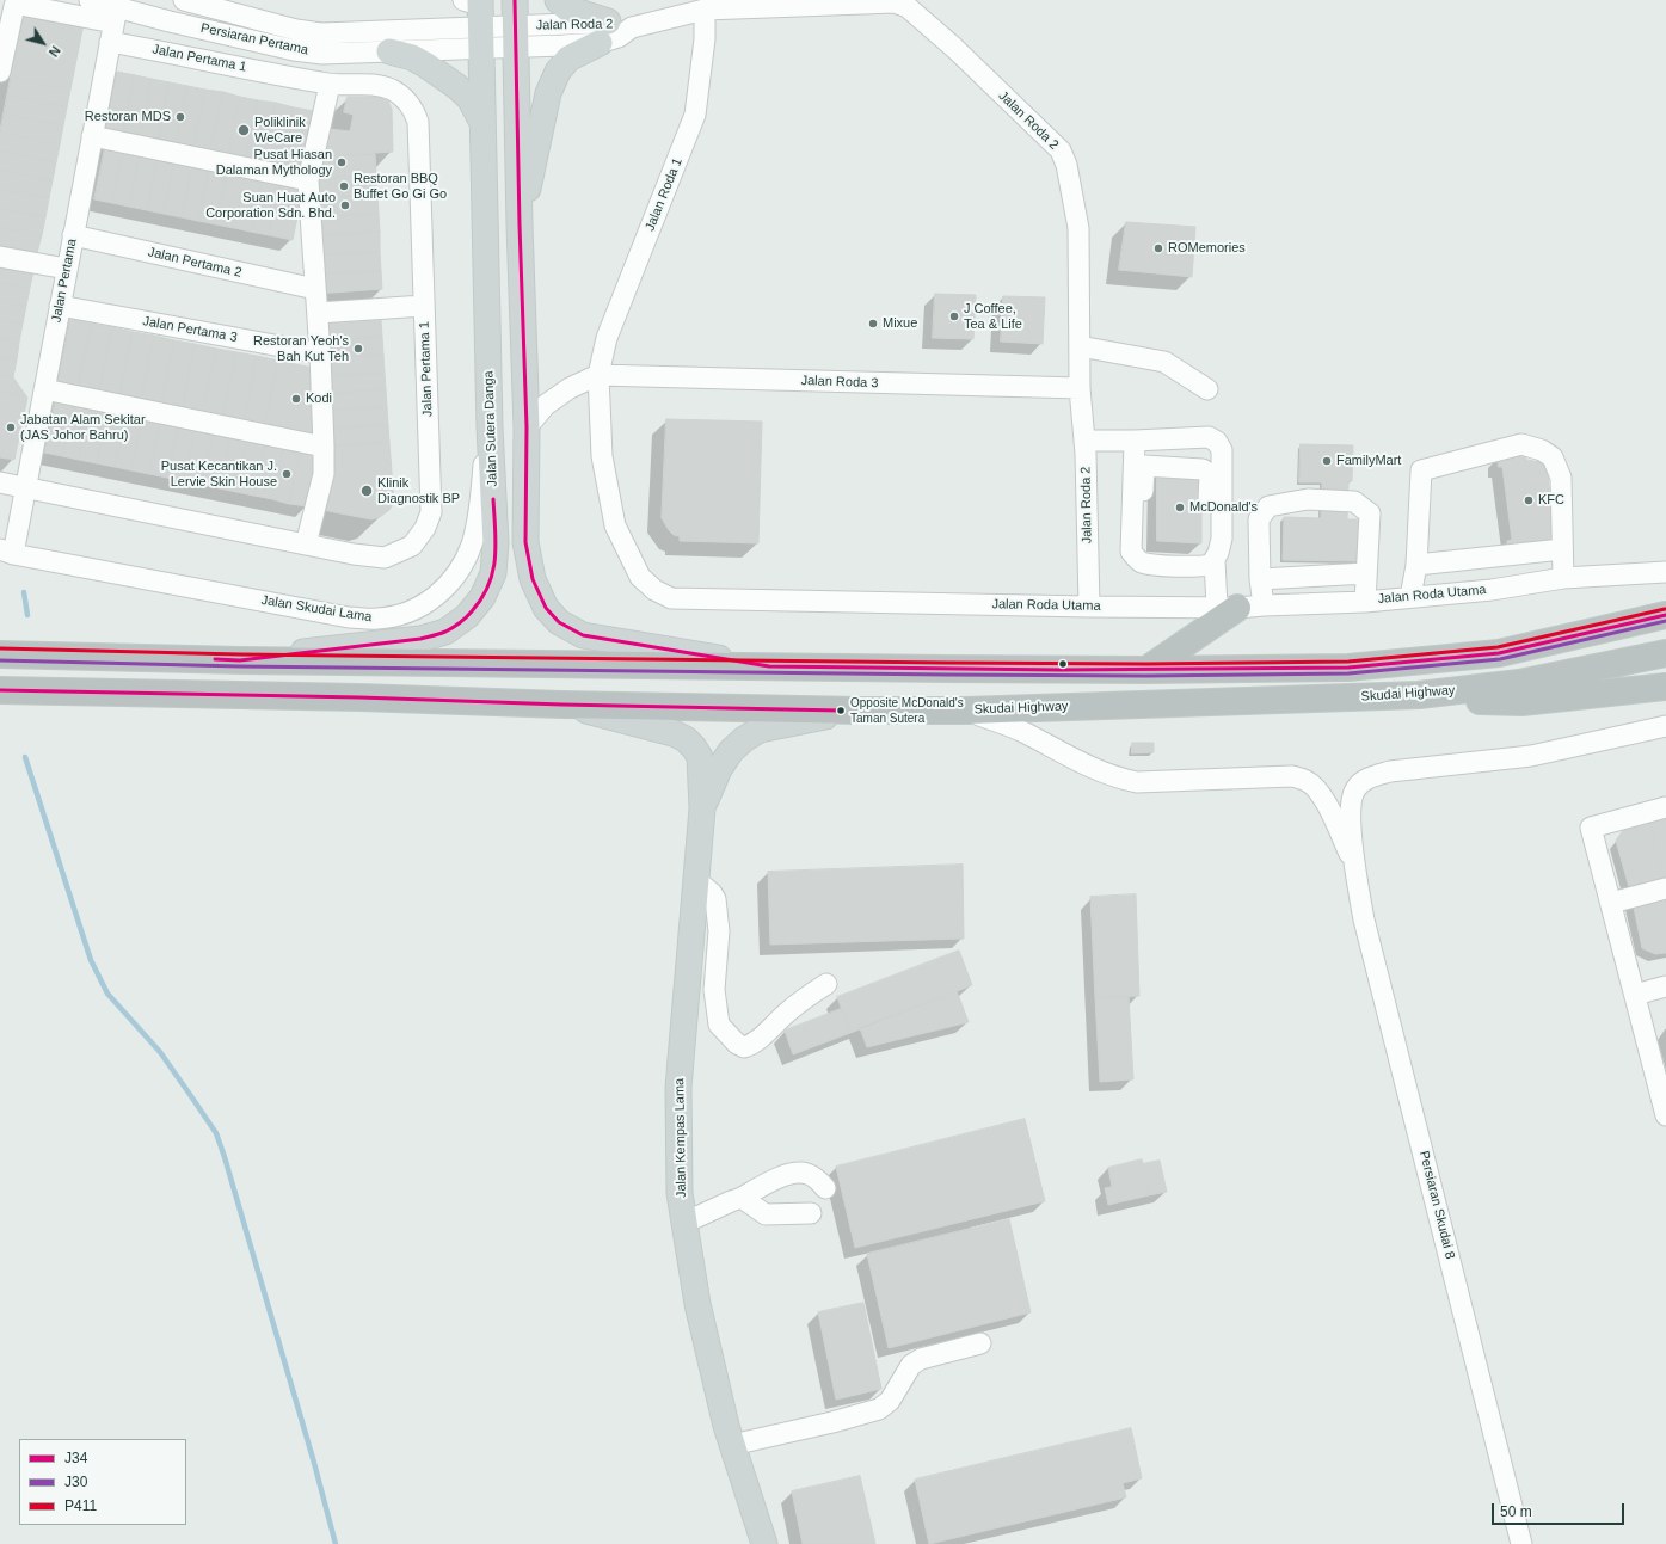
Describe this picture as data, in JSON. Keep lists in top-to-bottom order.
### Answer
{
  "streets": {
    "highway": ["Skudai Highway"],
    "main road": ["Jalan Sutera Danga", "Jalan Kempas Lama"],
    "street": [
      "Jalan Roda 2",
      "Persiaran Pertama",
      "Jalan Pertama 1",
      "Jalan Roda 1",
      "Jalan Pertama 2",
      "Jalan Pertama",
      "Jalan Pertama 3",
      "Jalan Roda 3",
      "Jalan Roda Utama",
      "Jalan Skudai Lama",
      "Persiaran Skudai 8"
    ]
  },
  "crossings": [
    ["Jalan Roda 2", "Persiaran Pertama"],
    ["Jalan Roda 2", "Jalan Roda 1"],
    ["Jalan Roda 2", "Jalan Roda 3"],
    ["Jalan Roda 2", "Jalan Sutera Danga"],
    ["Jalan Roda 2", "Jalan Roda Utama"],
    ["Persiaran Pertama", "Jalan Pertama 1"],
    ["Persiaran Pertama", "Jalan Pertama"],
    ["Persiaran Pertama", "Jalan Sutera Danga"],
    ["Jalan Pertama 1", "Jalan Pertama"],
    ["Jalan Roda 1", "Jalan Roda 3"],
    ["Jalan Roda 1", "Jalan Roda Utama"],
    ["Jalan Pertama 2", "Jalan Pertama"],
    ["Jalan Pertama", "Jalan Pertama 3"],
    ["Jalan Pertama", "Jalan Skudai Lama"],
    ["Jalan Roda 3", "Jalan Roda Utama"],
    ["Jalan Sutera Danga", "Jalan Skudai Lama"],
    ["Skudai Highway", "Jalan Kempas Lama"]
  ],
  "places": [
    "Restoran MDS",
    "Poliklinik WeCare",
    "Pusat Hiasan Dalaman Mythology",
    "Restoran BBQ Buffet Go Gi Go",
    "Suan Huat Auto Corporation Sdn. Bhd.",
    "ROMemories",
    "J Coffee, Tea & Life",
    "Mixue",
    "Restoran Yeoh's Bah Kut Teh",
    "Kodi",
    "Jabatan Alam Sekitar (JAS Johor Bahru)",
    "FamilyMart",
    "Pusat Kecantikan J. Lervie Skin House",
    "Klinik Diagnostik BP",
    "KFC",
    "McDonald's",
    "Opposite McDonald's Taman Sutera"
  ],
  "lines": ["transit line J34", "transit line P411", "transit line J30"],
  "legend": ["J34", "J30", "P411"],
  "scale_bar": "50 m",
  "north": "bottom right"
}
